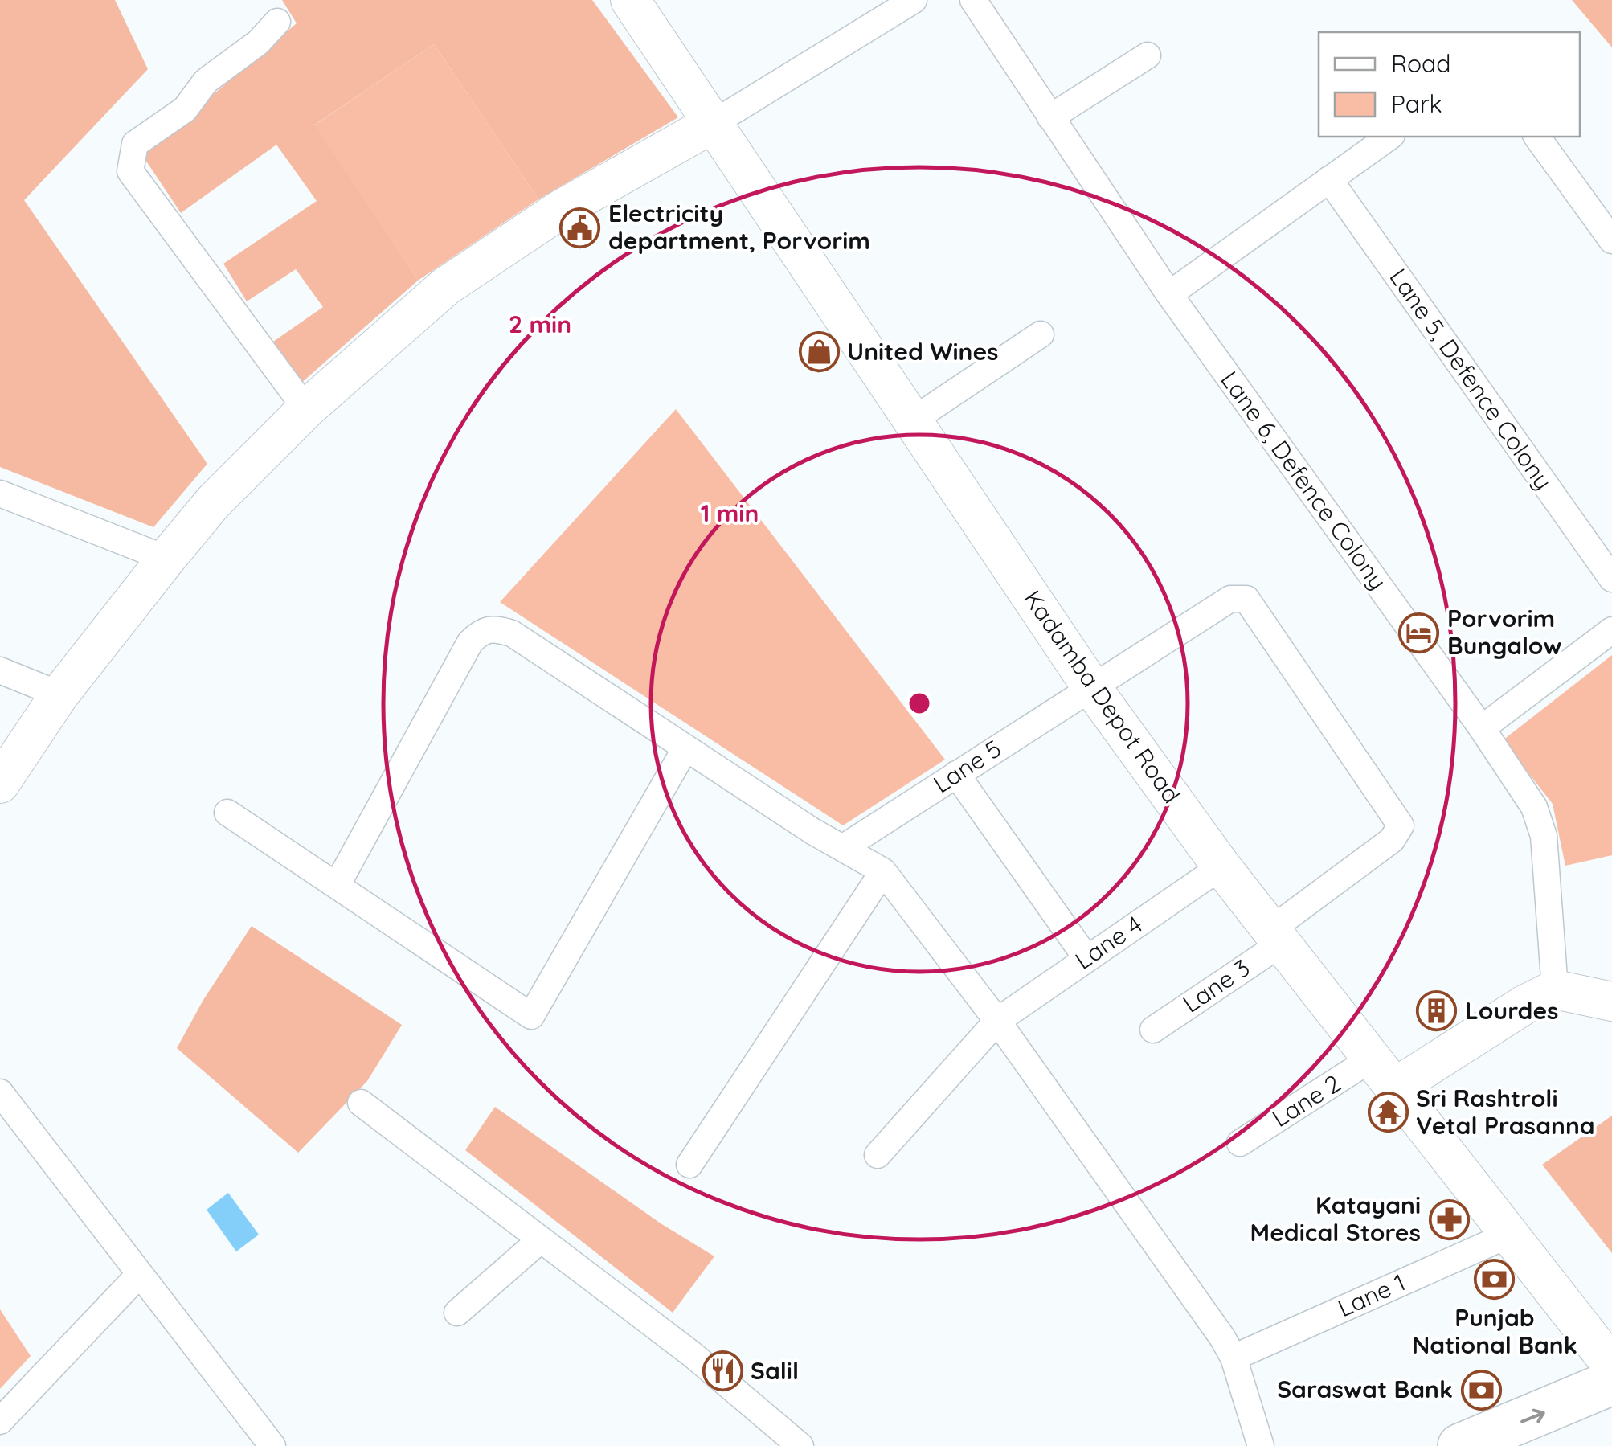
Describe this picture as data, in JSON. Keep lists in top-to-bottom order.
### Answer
{
  "streets": {
    "street": [
      "Lane 5, Defence Colony",
      "Lane 6, Defence Colony",
      "Kadamba Depot Road",
      "Lane 5",
      "Lane 4",
      "Lane 3",
      "Lane 2",
      "Lane 1"
    ]
  },
  "crossings": [
    ["Kadamba Depot Road", "Lane 5"],
    ["Kadamba Depot Road", "Lane 4"],
    ["Kadamba Depot Road", "Lane 3"],
    ["Kadamba Depot Road", "Lane 2"],
    ["Kadamba Depot Road", "Lane 1"],
    ["Lane 5", "Lane 3"]
  ],
  "places": {
    "public building": ["Electricity department, Porvorim"],
    "shop": ["United Wines"],
    "hotel": ["Porvorim Bungalow"],
    "building": ["Lourdes"],
    "temple": ["Sri Rashtroli Vetal Prasanna"],
    "pharmacy": ["Katayani Medical Stores"],
    "bank": ["Punjab National Bank", "Saraswat Bank"],
    "restaurant": ["Salil"]
  },
  "legend": ["Road", "Park"],
  "rings": ["2 min", "1 min"]
}
